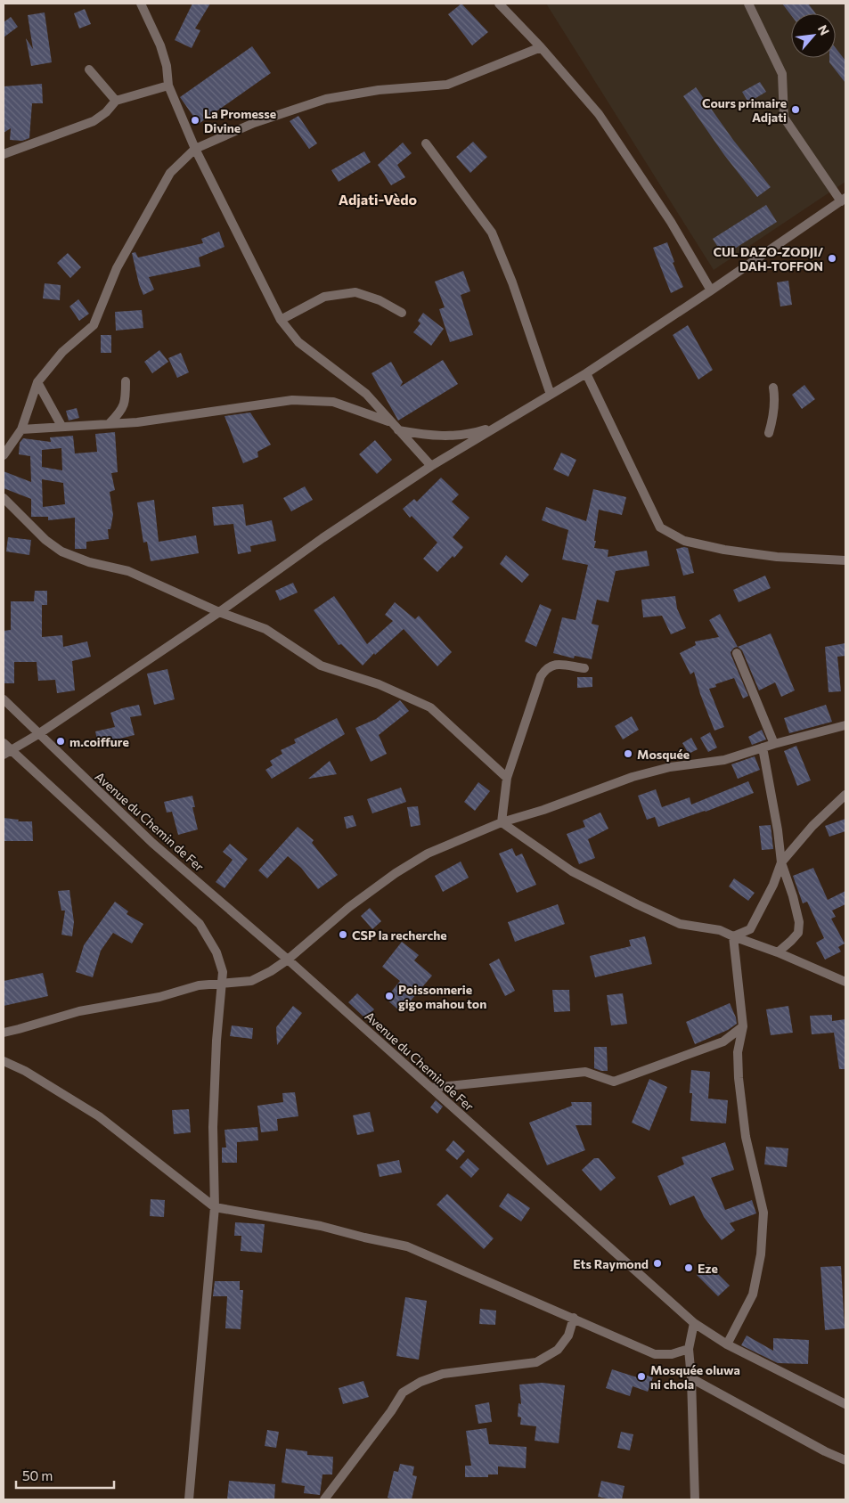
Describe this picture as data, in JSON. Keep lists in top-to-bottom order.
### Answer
{
  "streets": {
    "street": ["Avenue du Chemin de Fer"]
  },
  "districts": ["Adjati-Vèdo"],
  "places": [
    "Cours primaire Adjati",
    "La Promesse Divine",
    "CUL DAZO-ZODJI/ DAH-TOFFON",
    "m.coiffure",
    "Mosquée",
    "CSP la recherche",
    "Poissonnerie gigo mahou ton",
    "Ets Raymond",
    "Eze",
    "Mosquée oluwa ni chola"
  ],
  "scale_bar": "50 m",
  "north": "top right"
}
